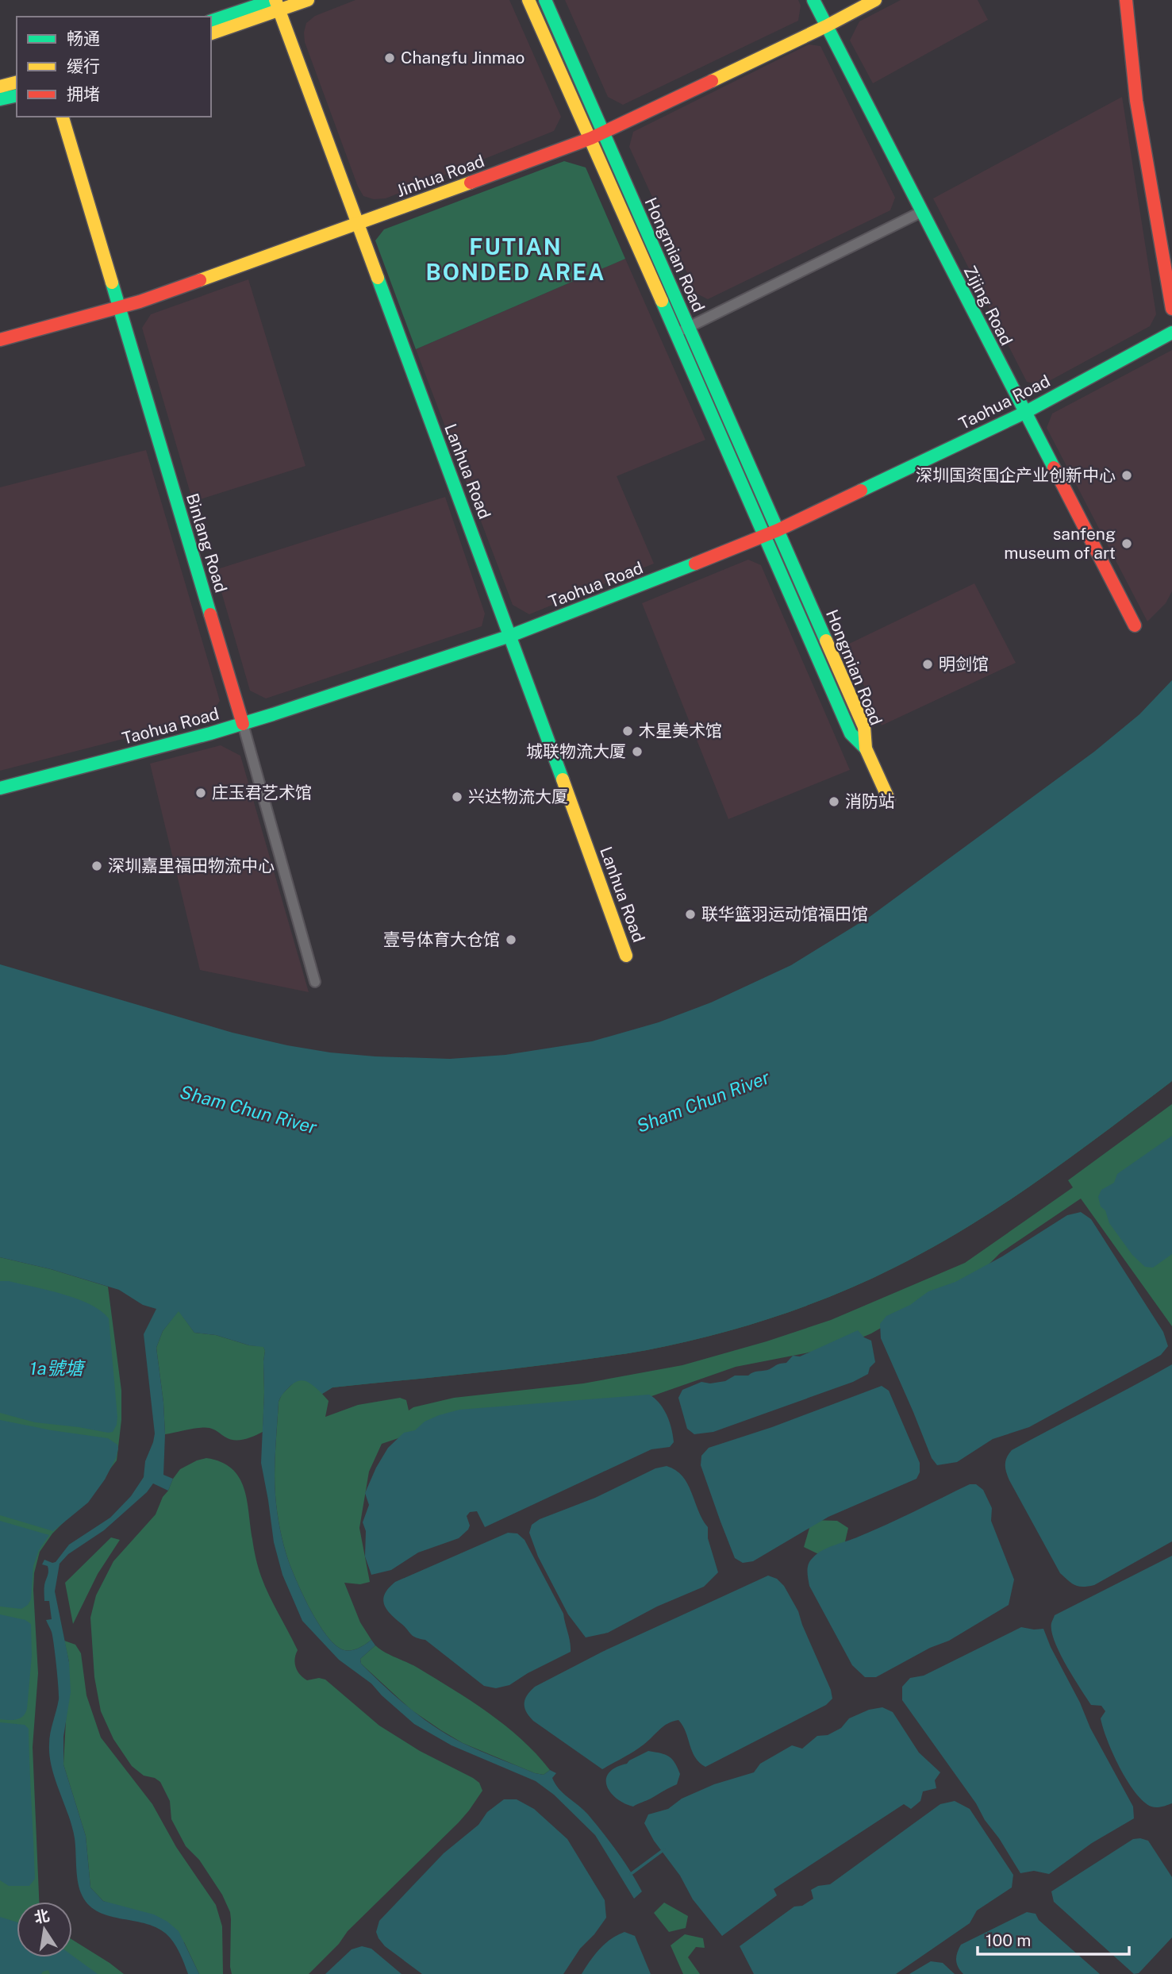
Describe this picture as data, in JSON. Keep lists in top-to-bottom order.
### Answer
{
  "streets": {
    "main road": [
      "Jinhua Road",
      "Hongmian Road",
      "Zijing Road",
      "Taohua Road",
      "Lanhua Road",
      "Binlang Road"
    ]
  },
  "crossings": [
    ["Jinhua Road", "Hongmian Road"],
    ["Jinhua Road", "Zijing Road"],
    ["Jinhua Road", "Lanhua Road"],
    ["Jinhua Road", "Binlang Road"],
    ["Hongmian Road", "Taohua Road"],
    ["Zijing Road", "Taohua Road"],
    ["Taohua Road", "Lanhua Road"],
    ["Taohua Road", "Binlang Road"]
  ],
  "districts": ["FUTIAN BONDED AREA"],
  "water": ["Sham Chun River", "1a號塘"],
  "places": [
    "Changfu Jinmao",
    "深圳国资国企产业创新中心",
    "sanfeng museum of art",
    "明剑馆",
    "木星美术馆",
    "城联物流大厦",
    "庄玉君艺术馆",
    "兴达物流大厦",
    "消防站",
    "深圳嘉里福田物流中心",
    "联华篮羽运动馆福田馆",
    "壹号体育大仓馆"
  ],
  "legend": ["畅通", "缓行", "拥堵"],
  "scale_bar": "100 m",
  "north": "top"
}
